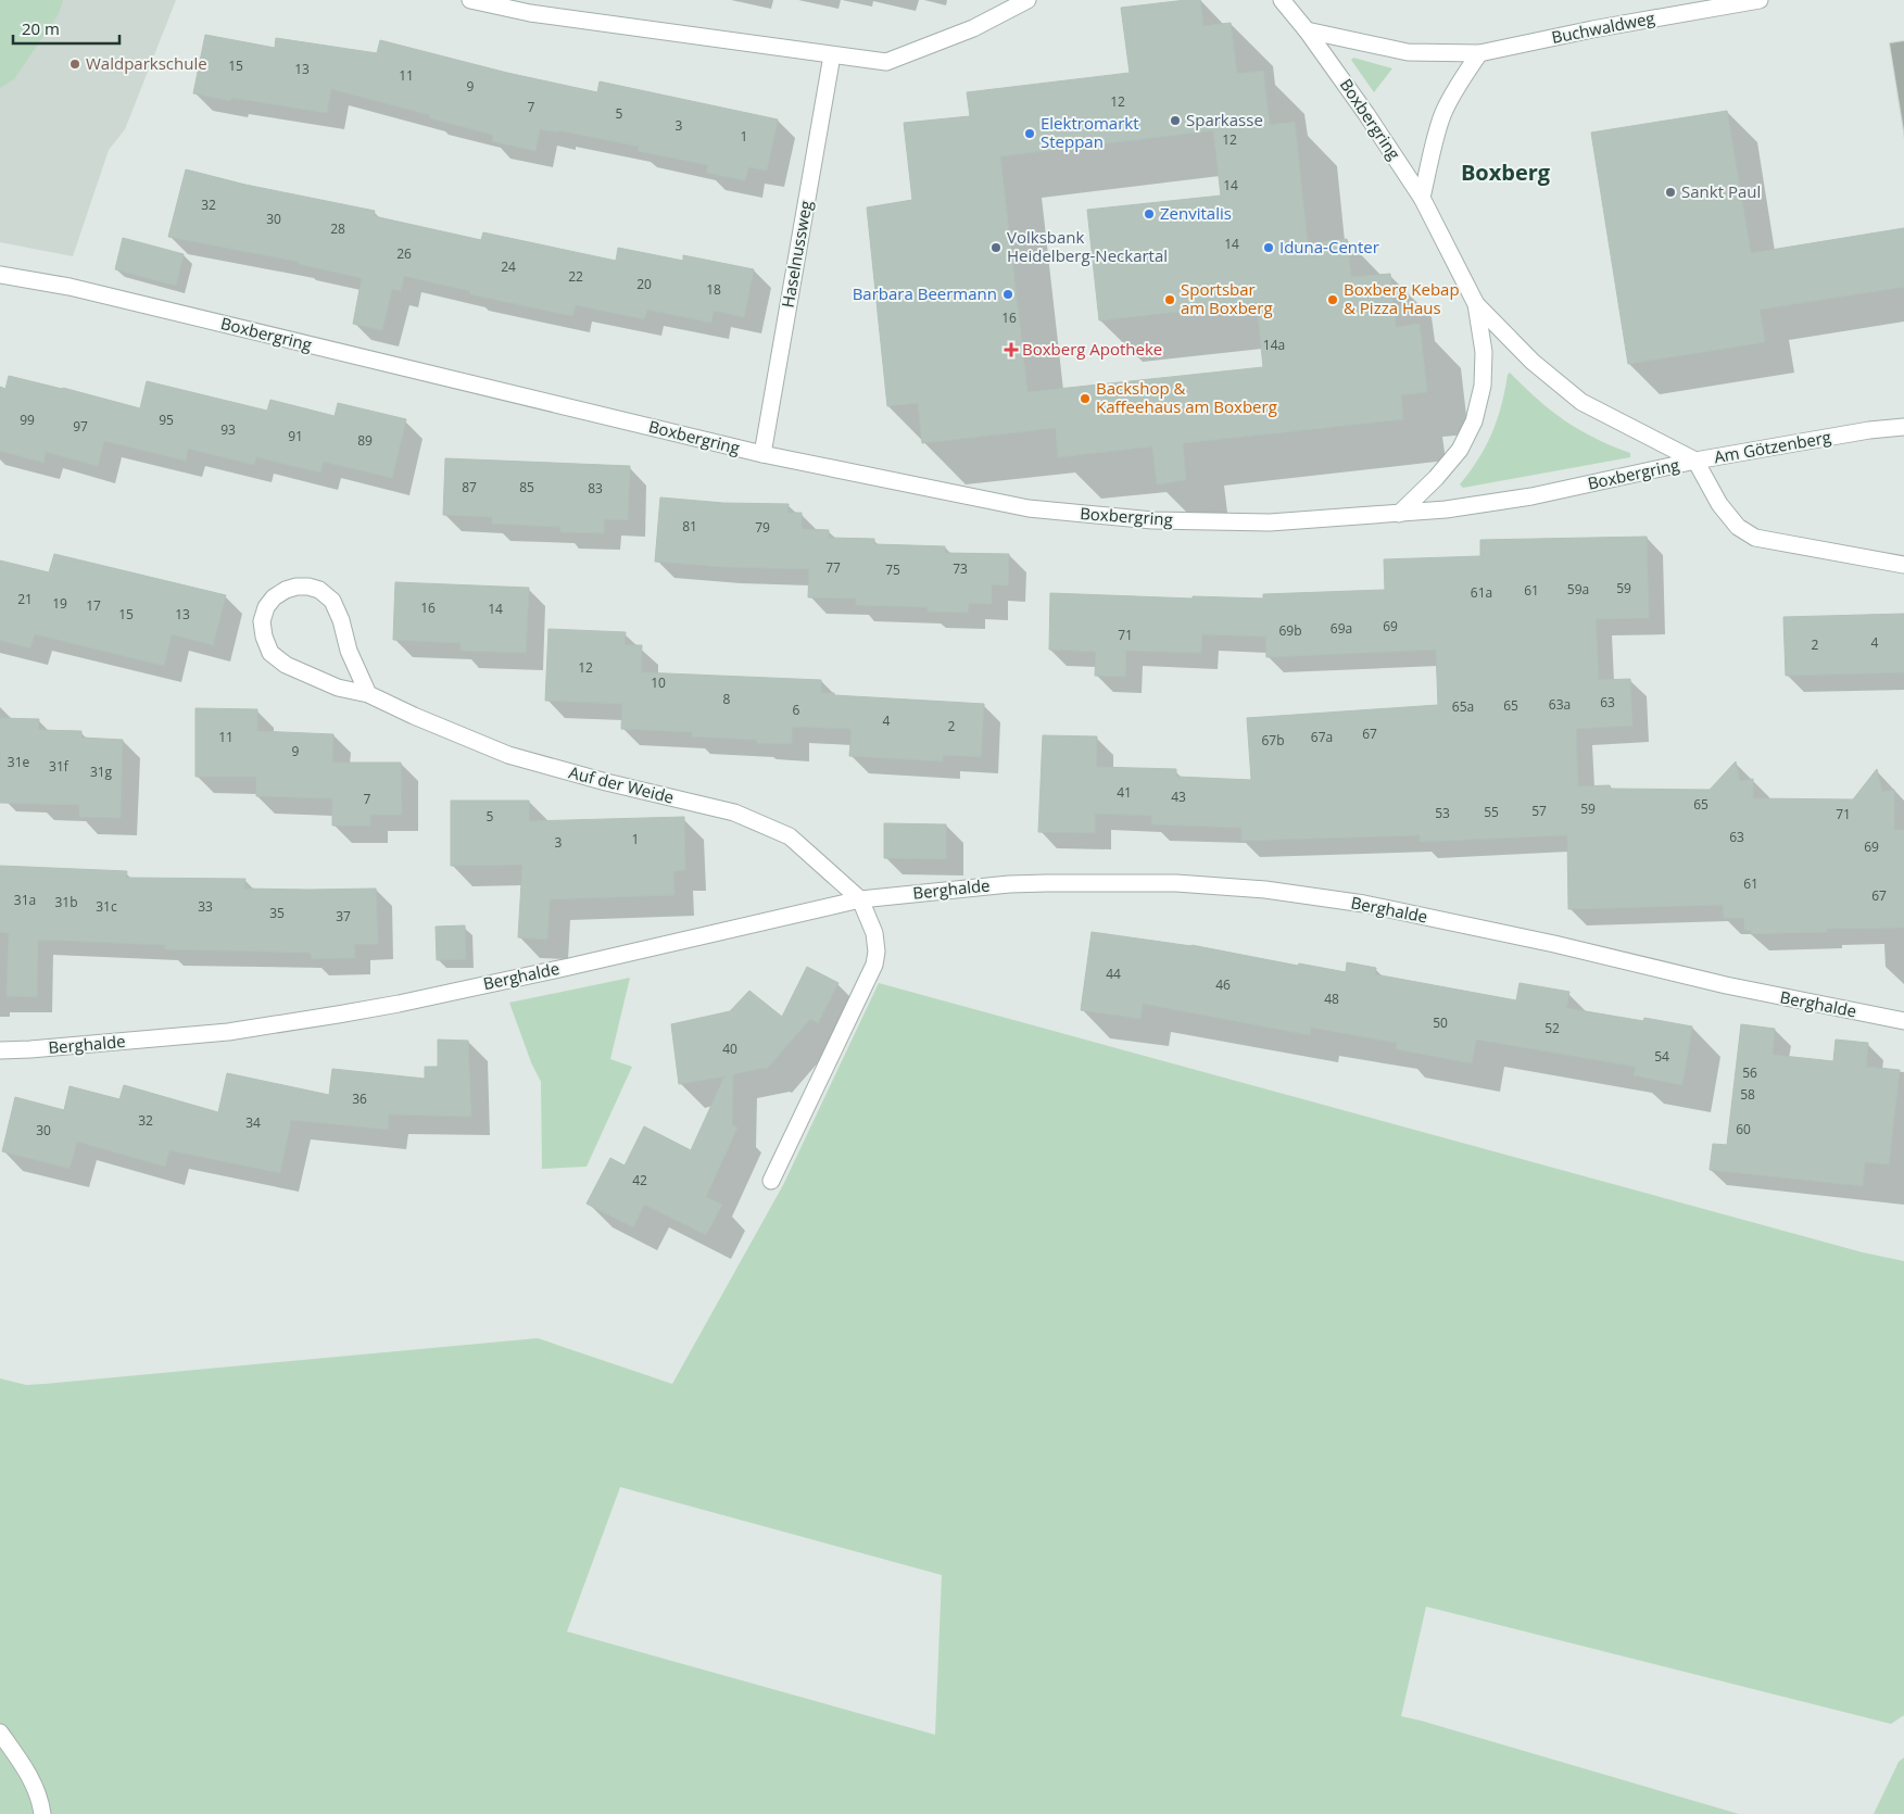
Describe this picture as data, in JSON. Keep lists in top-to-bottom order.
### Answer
{
  "streets": {
    "street": [
      "Buchwaldweg",
      "Boxbergring",
      "Haselnussweg",
      "Am Götzenberg",
      "Auf der Weide",
      "Berghalde"
    ]
  },
  "crossings": [
    ["Buchwaldweg", "Boxbergring"],
    ["Boxbergring", "Haselnussweg"],
    ["Boxbergring", "Am Götzenberg"],
    ["Auf der Weide", "Berghalde"]
  ],
  "districts": ["Boxberg"],
  "places": {
    "other": [
      "Waldparkschule",
      "Sparkasse",
      "Elektromarkt Steppan",
      "Sankt Paul",
      "Zenvitalis",
      "Volksbank Heidelberg-Neckartal",
      "Iduna-Center",
      "Barbara Beermann",
      "Sportsbar am Boxberg",
      "Boxberg Kebap & Pizza Haus",
      "Backshop & Kaffeehaus am Boxberg"
    ],
    "health": ["Boxberg Apotheke"]
  },
  "house_numbers": [
    "15",
    "13",
    "11",
    "9",
    "12",
    "7",
    "5",
    "3",
    "1",
    "12",
    "14",
    "32",
    "30",
    "28",
    "14",
    "26",
    "24",
    "22",
    "20",
    "18",
    "16",
    "14a",
    "99",
    "95",
    "97",
    "93",
    "91",
    "89",
    "87",
    "85",
    "83",
    "81",
    "79",
    "77",
    "73",
    "75",
    "59",
    "59a",
    "61",
    "61a",
    "21",
    "19",
    "17",
    "16",
    "14",
    "15",
    "13",
    "69",
    "69a",
    "69b",
    "71",
    "4",
    "2",
    "12",
    "10",
    "8",
    "63",
    "63a",
    "65",
    "65a",
    "6",
    "4",
    "2",
    "67",
    "11",
    "67a",
    "67b",
    "9",
    "31e",
    "31f",
    "31g",
    "41",
    "43",
    "7",
    "65",
    "59",
    "57",
    "55",
    "53",
    "71",
    "5",
    "63",
    "1",
    "3",
    "69",
    "61",
    "67",
    "31a",
    "31b",
    "31c",
    "33",
    "35",
    "37",
    "44",
    "46",
    "48",
    "50",
    "52",
    "40",
    "54",
    "56",
    "58",
    "36",
    "32",
    "34",
    "60",
    "30",
    "42"
  ],
  "scale_bar": "20 m"
}
